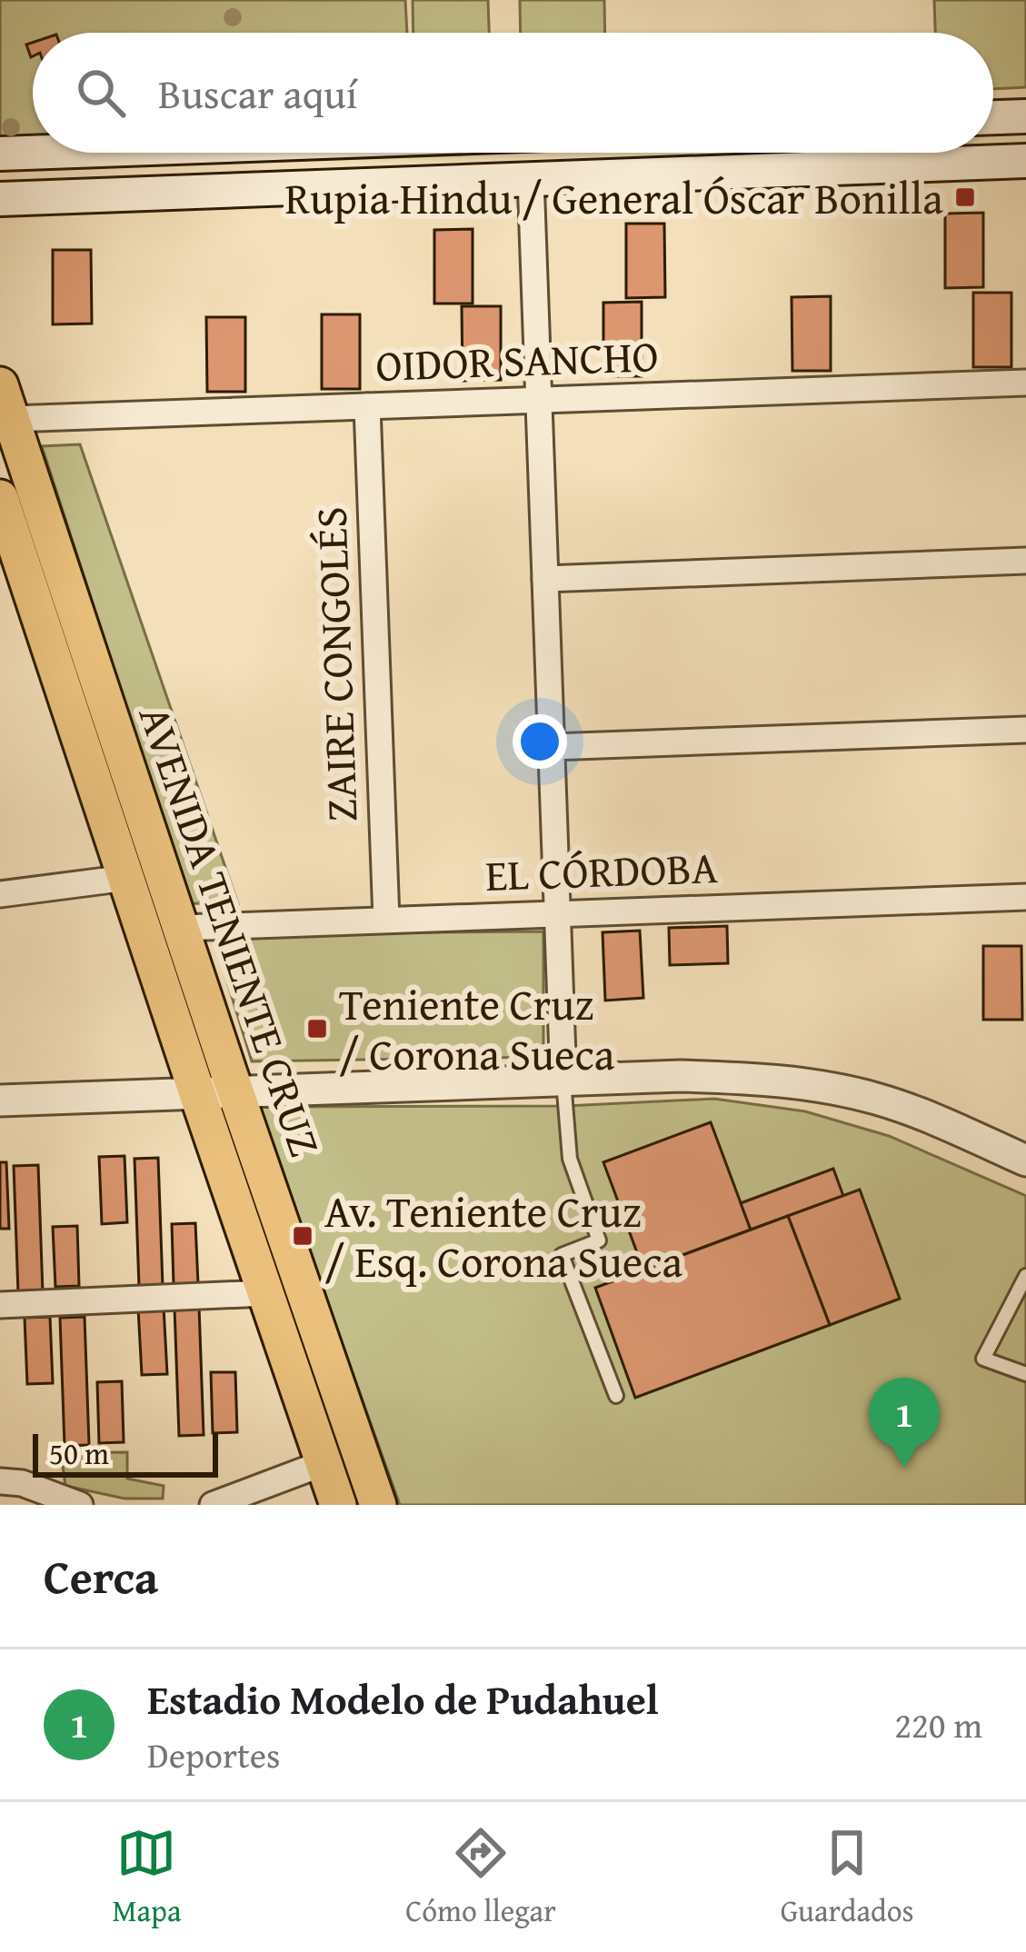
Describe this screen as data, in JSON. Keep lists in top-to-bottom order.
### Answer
{
  "streets": {
    "main road": ["AVENIDA TENIENTE CRUZ"],
    "street": ["OIDOR SANCHO", "ZAIRE CONGOLÉS", "EL CÓRDOBA"]
  },
  "crossings": [
    ["OIDOR SANCHO", "ZAIRE CONGOLÉS"],
    ["OIDOR SANCHO", "AVENIDA TENIENTE CRUZ"],
    ["ZAIRE CONGOLÉS", "EL CÓRDOBA"],
    ["EL CÓRDOBA", "AVENIDA TENIENTE CRUZ"]
  ],
  "places": {
    "transit": ["Rupia Hindu / General Óscar Bonilla", "Teniente Cruz / Corona Sueca", "Av. Teniente Cruz / Esq. Corona Sueca"]
  },
  "scale_bar": "50 m",
  "page": {
    "search": "Buscar aquí",
    "pins": "1",
    "scale": "50 m",
    "heading": "Cerca",
    "list": [
      {
        "mark": "1",
        "name": "Estadio Modelo de Pudahuel",
        "note": "Deportes",
        "value": "220 m"
      }
    ],
    "nav": ["Mapa", "Cómo llegar", "Guardados"]
  }
}
